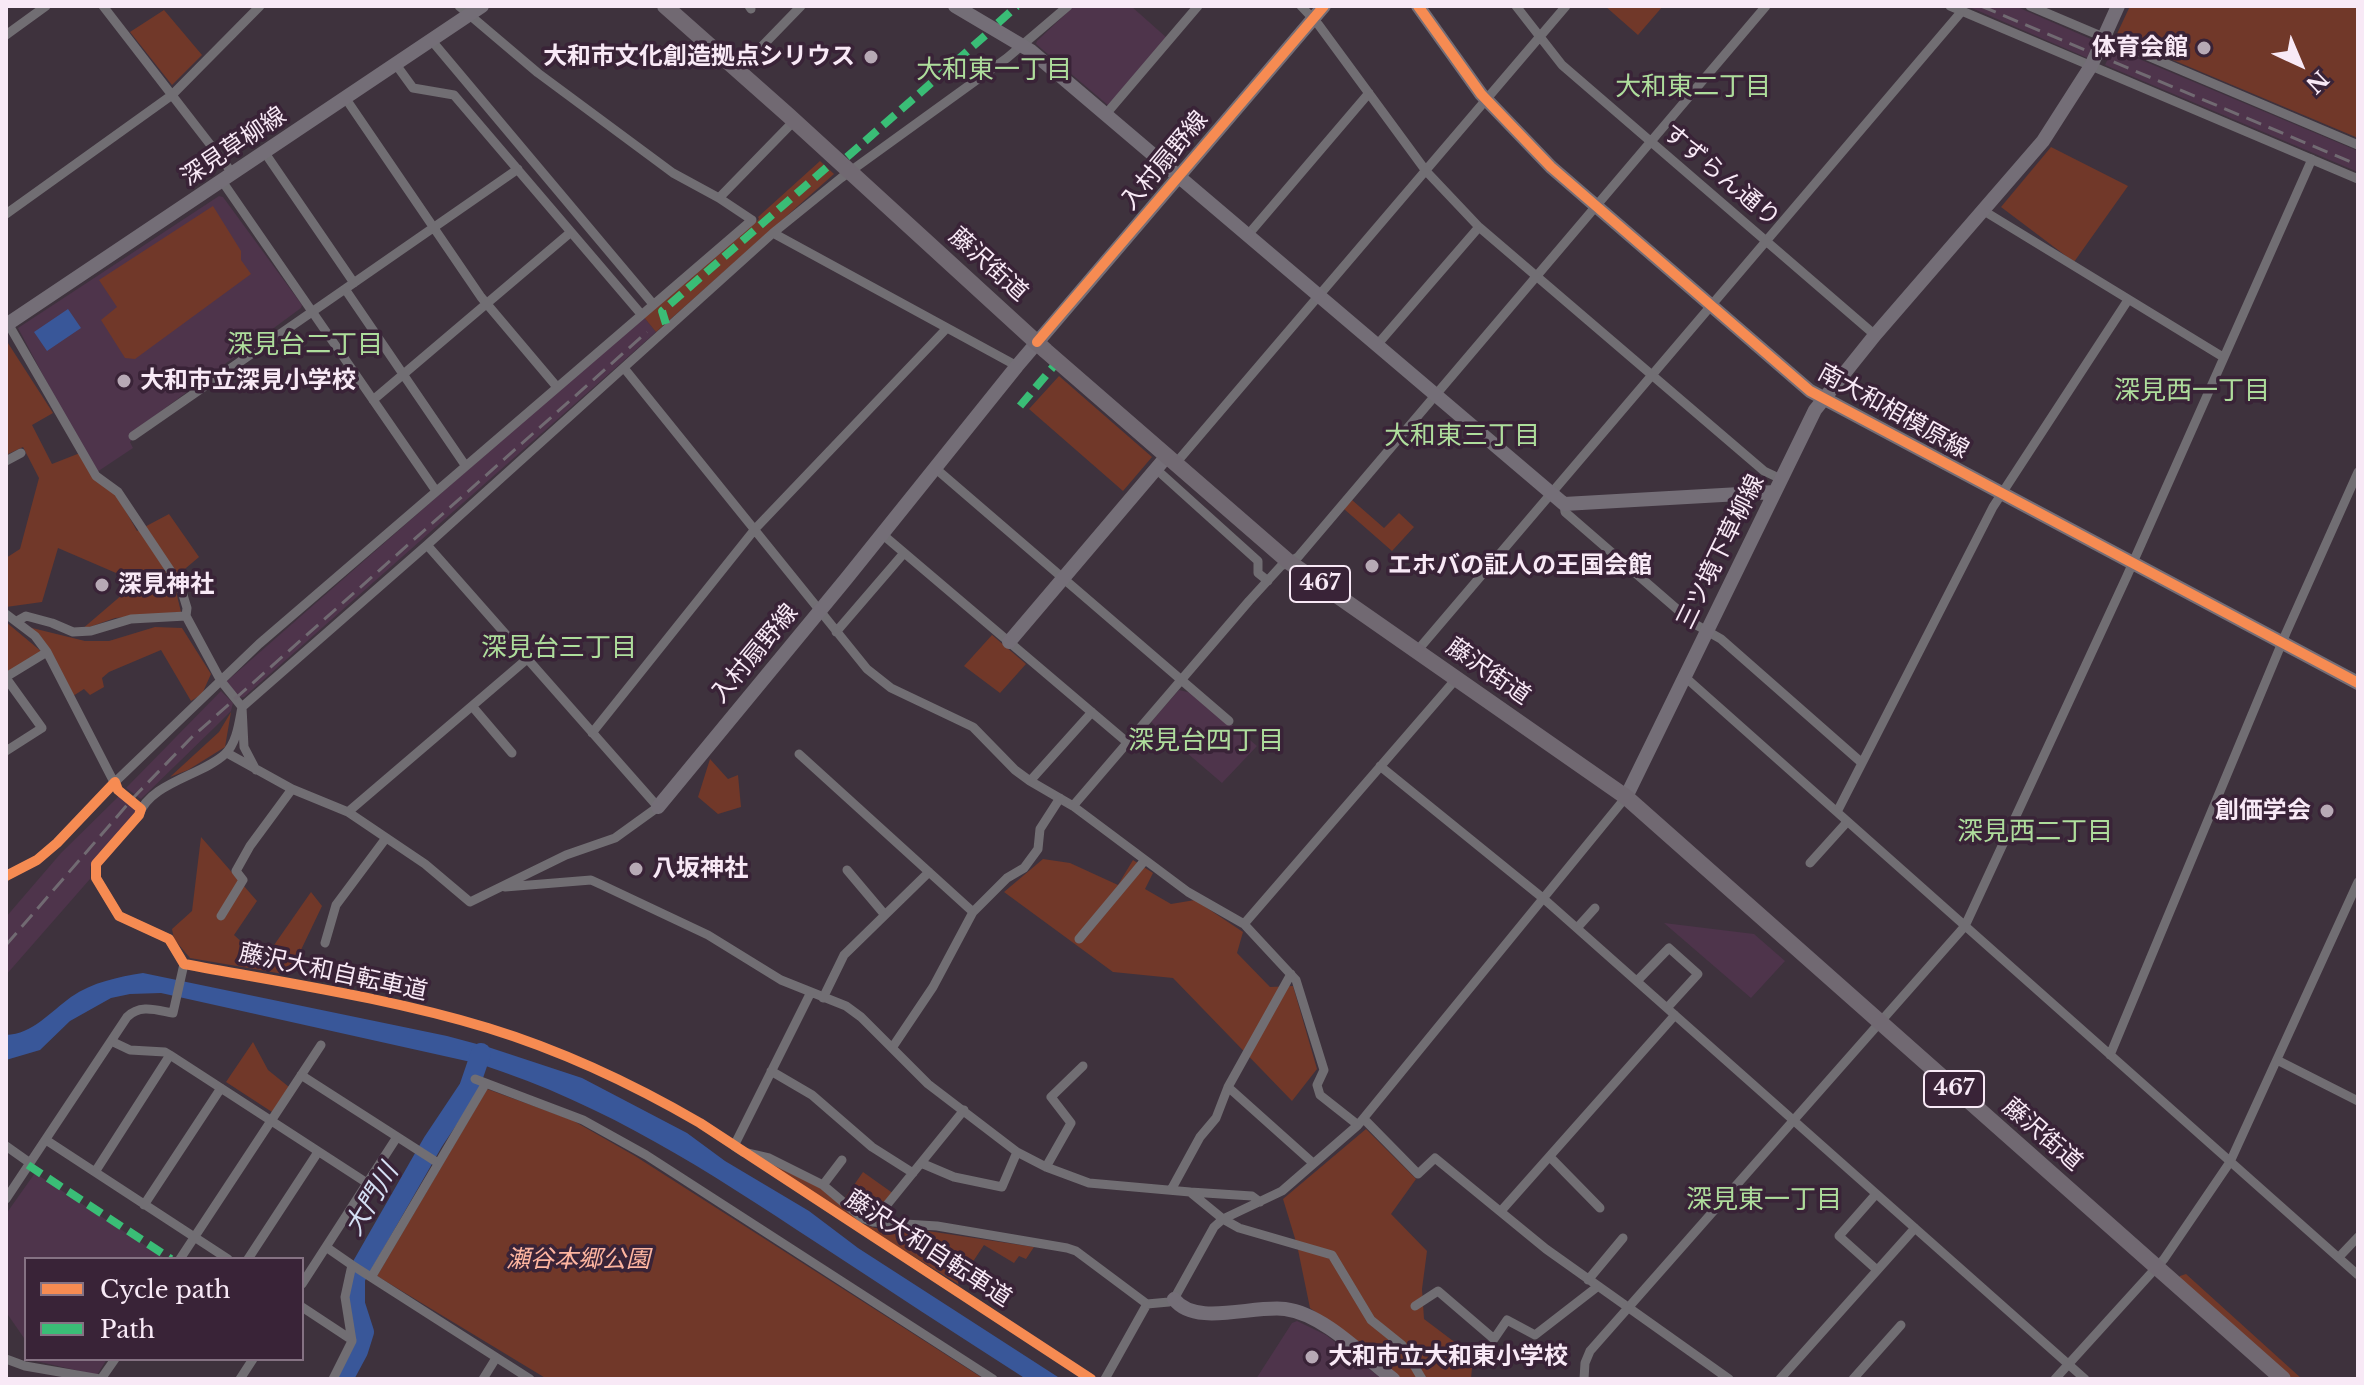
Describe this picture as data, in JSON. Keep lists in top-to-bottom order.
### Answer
{
  "streets": {
    "highway": ["藤沢街道", "467"],
    "street": [
      "深見草柳線",
      "入村扇野線",
      "すずらん通り",
      "南大和相模原線",
      "三ツ境下草柳線"
    ],
    "cycle path": ["藤沢大和自転車道"]
  },
  "crossings": [
    ["入村扇野線", "藤沢街道"],
    ["すずらん通り", "三ツ境下草柳線"],
    ["藤沢街道", "三ツ境下草柳線"],
    ["南大和相模原線", "三ツ境下草柳線"]
  ],
  "districts": [
    "大和東一丁目",
    "大和東二丁目",
    "深見台二丁目",
    "深見西一丁目",
    "大和東三丁目",
    "深見台三丁目",
    "深見台四丁目",
    "深見西二丁目",
    "深見東一丁目"
  ],
  "water": ["大門川"],
  "parks": ["瀬谷本郷公園"],
  "places": [
    "体育会館",
    "大和市文化創造拠点シリウス",
    "大和市立深見小学校",
    "エホバの証人の王国会館",
    "深見神社",
    "創価学会",
    "八坂神社",
    "大和市立大和東小学校"
  ],
  "legend": ["Cycle path", "Path"],
  "north": "bottom right"
}
